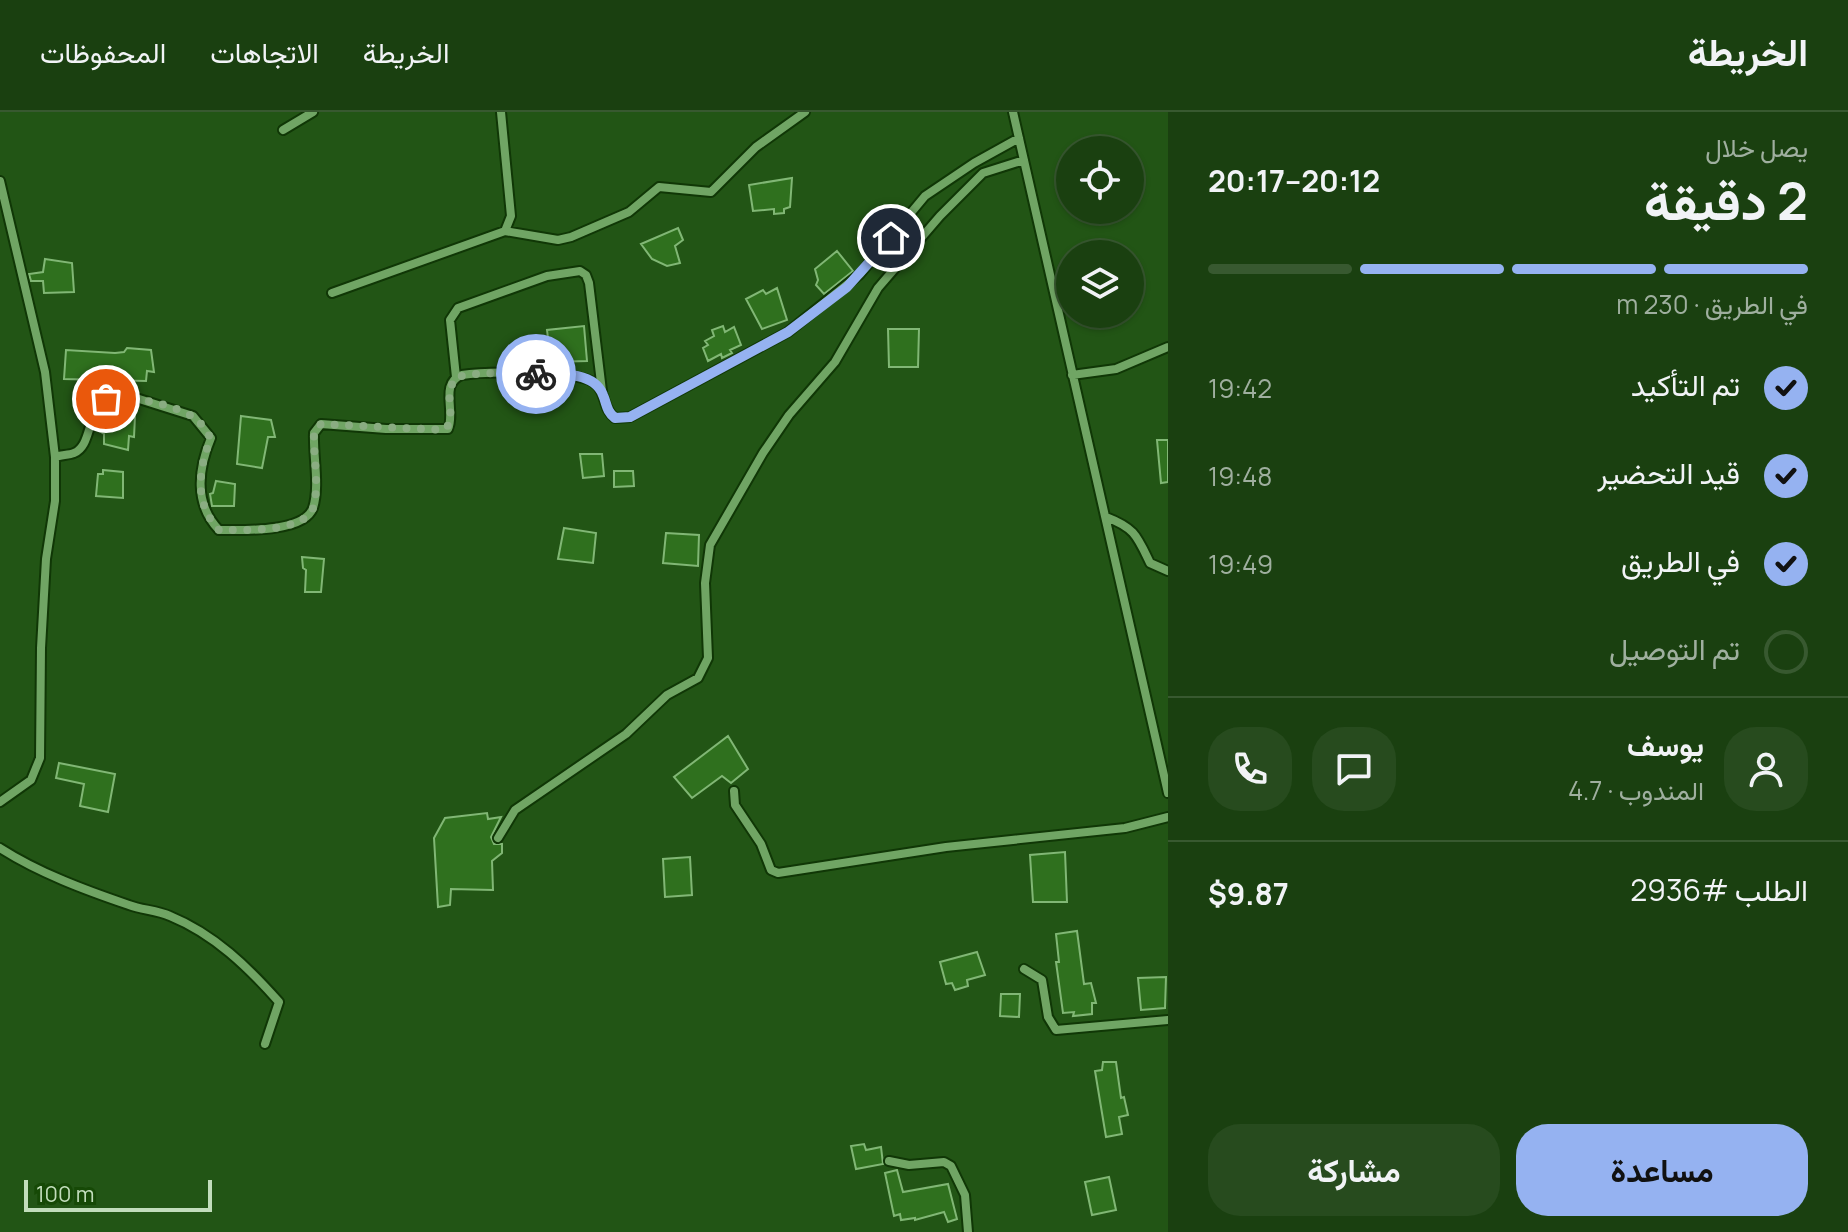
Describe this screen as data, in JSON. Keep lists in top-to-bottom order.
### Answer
{
  "scale_bar": "100 m",
  "page": {
    "header": "الخريطة",
    "nav": ["الخريطة", "الاتجاهات", "المحفوظات"],
    "heading": ["2 دقيقة", "يصل خلال", "20:12–20:17"],
    "panel": [
      "يوسف",
      "المندوب · 4.7",
      "الطلب #2936",
      "$9.87"
    ],
    "bar": "في الطريق · 230 m",
    "list": [
      ["تم التأكيد", "19:42"],
      ["قيد التحضير", "19:48"],
      ["في الطريق", "19:49"],
      "تم التوصيل"
    ],
    "buttons": ["مساعدة", "مشاركة"],
    "scale": "100 m"
  }
}
